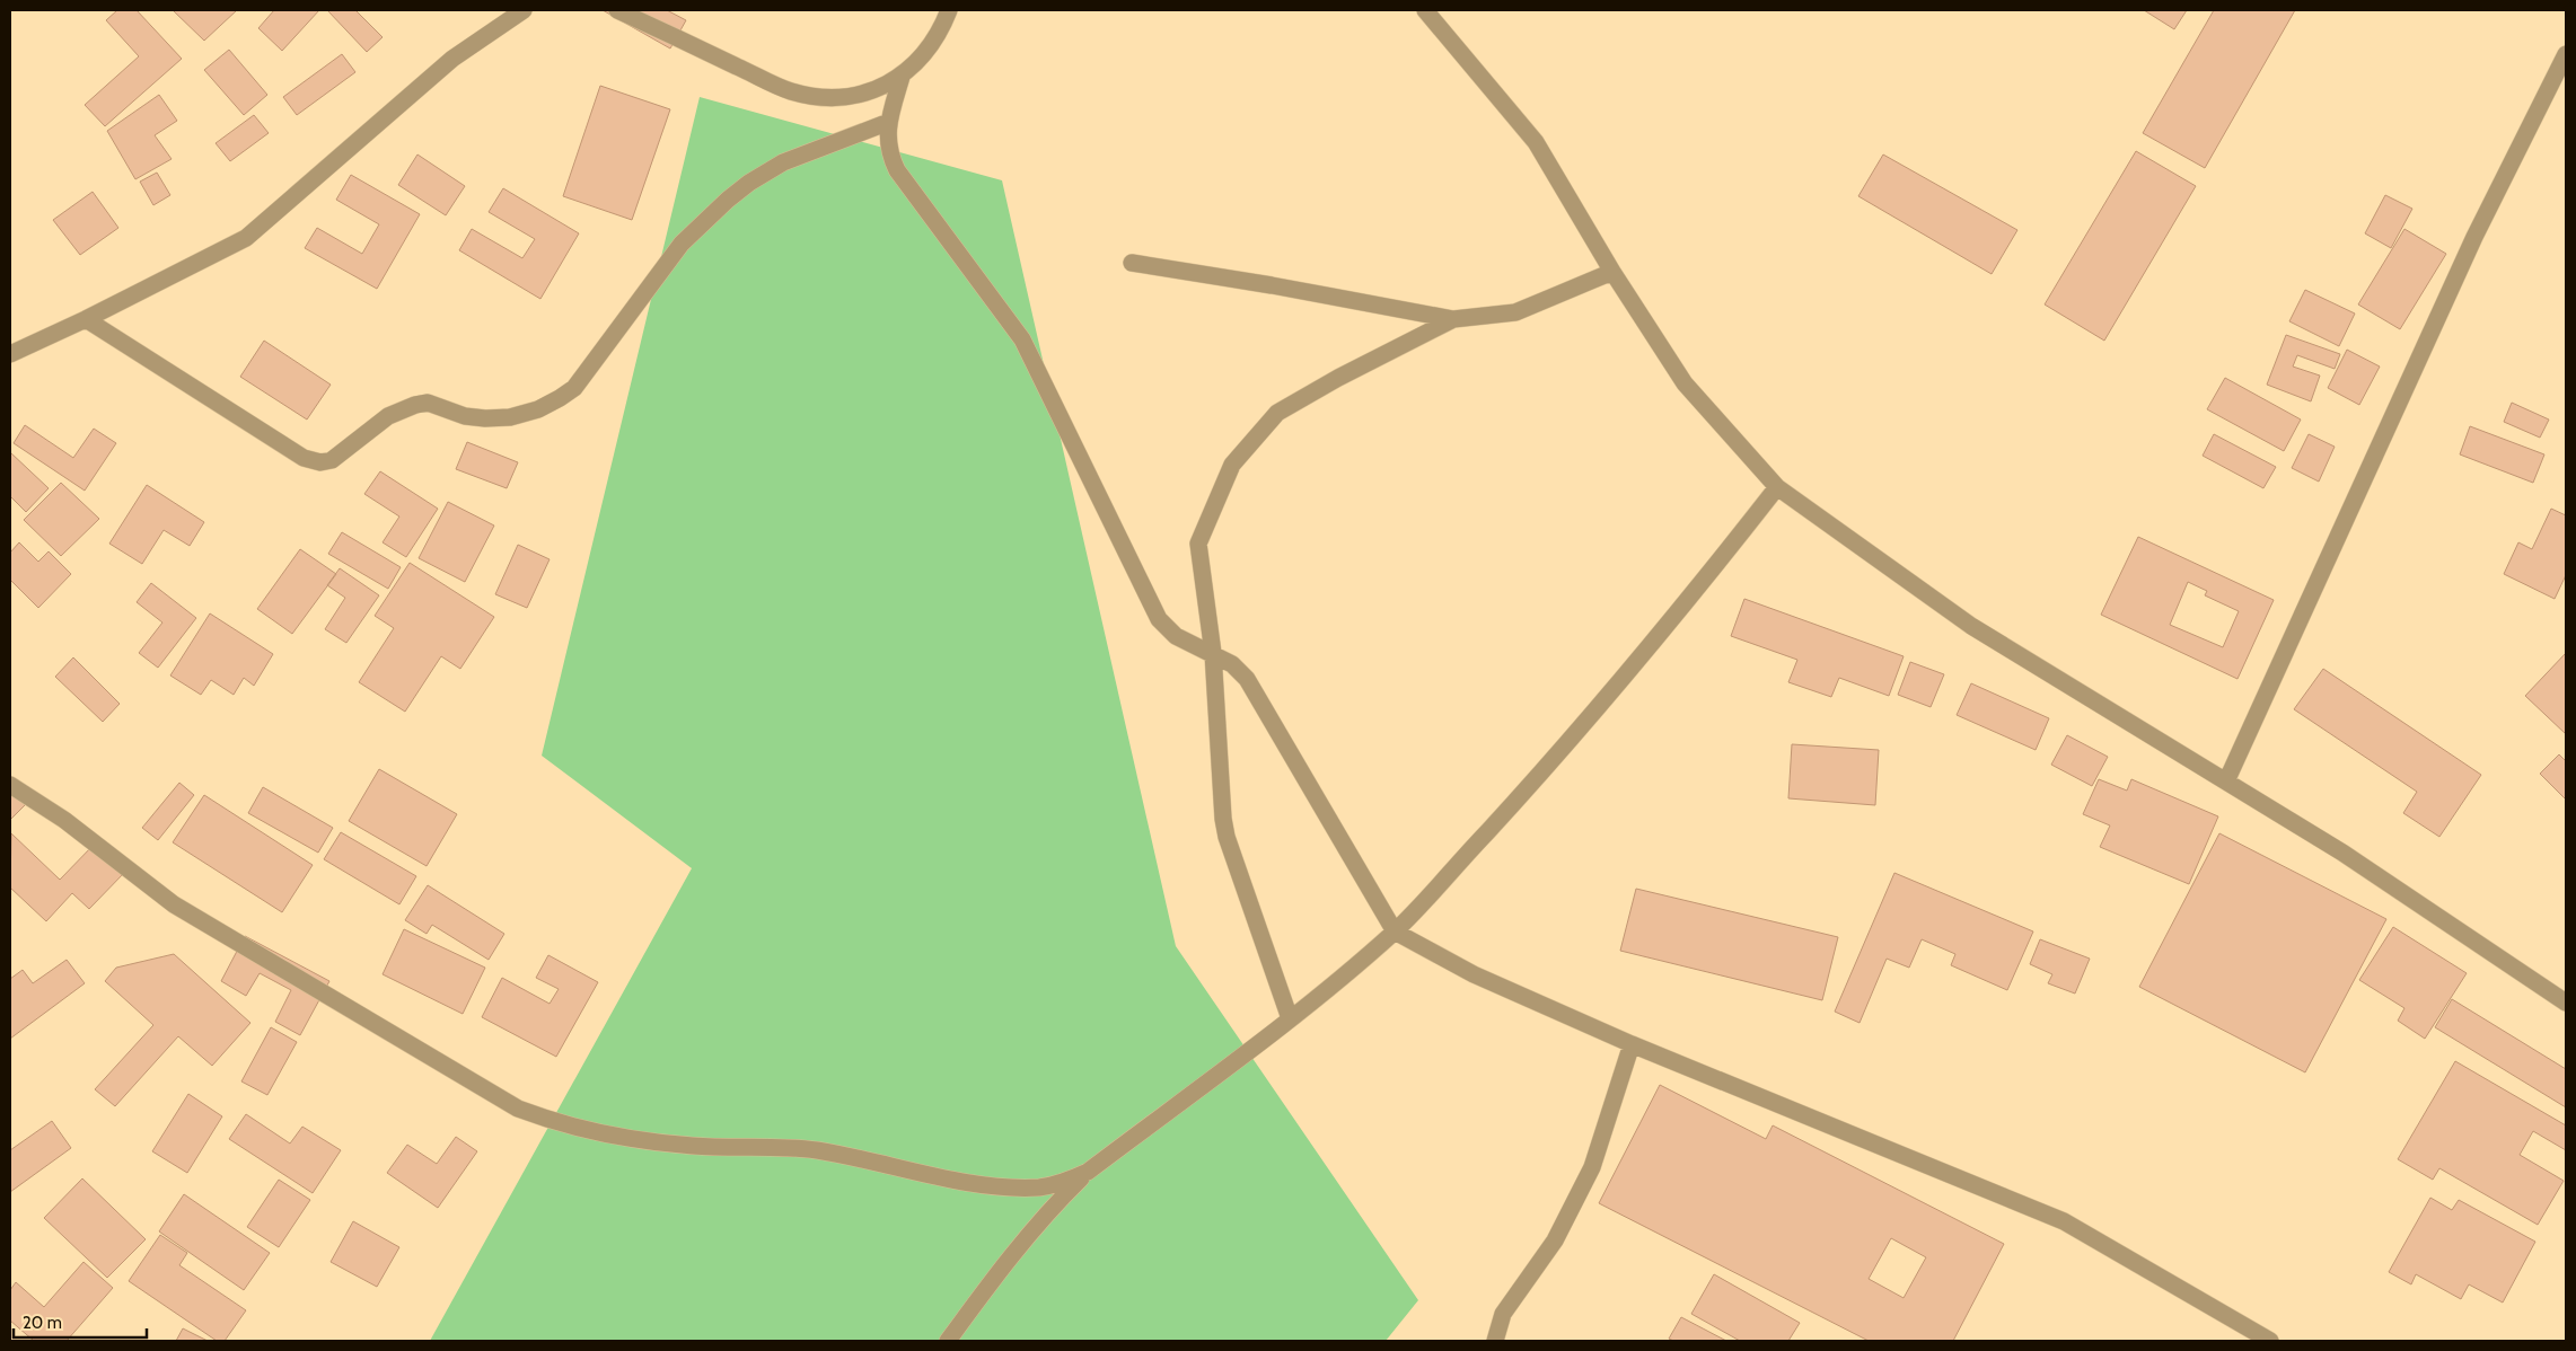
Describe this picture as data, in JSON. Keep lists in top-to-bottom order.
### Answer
{
  "scale_bar": "20 m"
}
